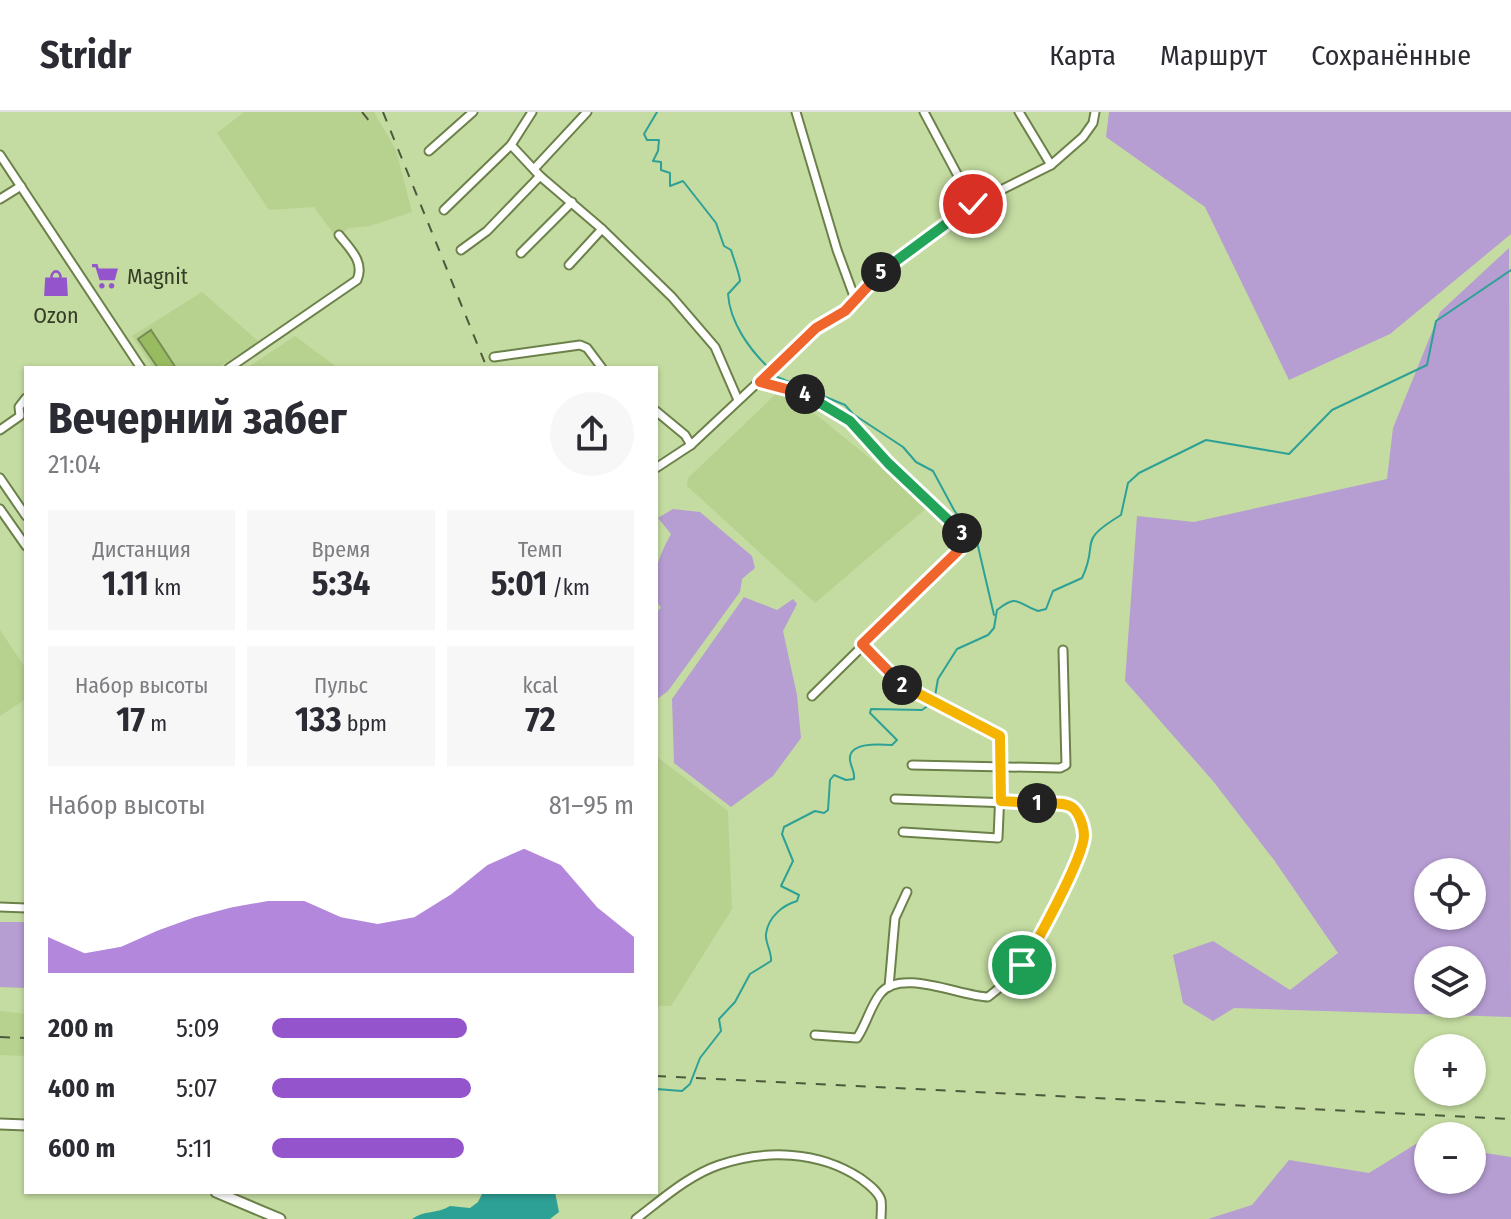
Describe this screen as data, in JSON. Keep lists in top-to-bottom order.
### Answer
{
  "places": {
    "supermarket": ["Magnit"],
    "shop": ["Ozon"]
  },
  "page": {
    "header": "Stridr",
    "nav": ["Карта", "Маршрут", "Сохранённые"],
    "pins": [
      "5",
      "4",
      "3",
      "2",
      "1"
    ],
    "heading": ["Вечерний забег", "21:04"],
    "stats": [
      ["Дистанция", "1.11 km"],
      ["Время", "5:34"],
      ["Темп", "5:01 /km"],
      ["Набор высоты", "17 m"],
      ["Пульс", "133 bpm"],
      ["kcal", "72"]
    ],
    "chart": ["Набор высоты", "81–95 m"],
    "map_buttons": ["+", "−"],
    "list": [
      {
        "name": "200 m",
        "note": "5:09"
      },
      {
        "name": "400 m",
        "note": "5:07"
      },
      {
        "name": "600 m",
        "note": "5:11"
      }
    ]
  }
}
